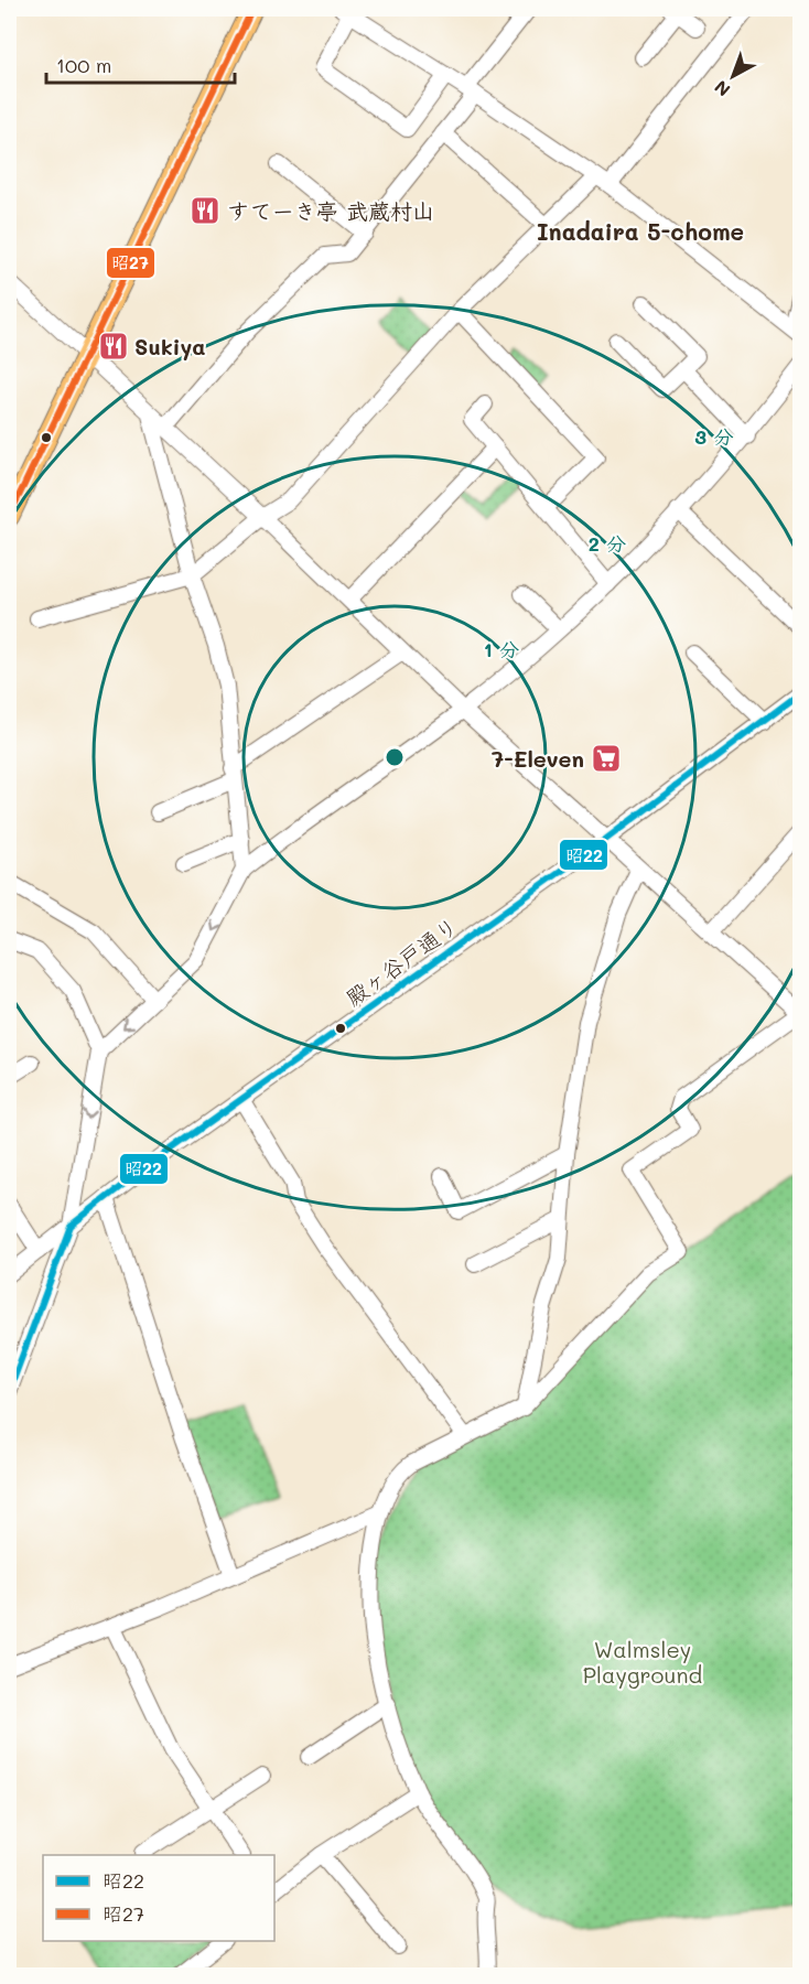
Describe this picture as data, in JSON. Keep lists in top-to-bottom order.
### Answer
{
  "streets": {
    "street": ["殿ヶ谷戸通り"]
  },
  "districts": ["Inadaira 5-chome"],
  "parks": ["Walmsley Playground"],
  "places": {
    "restaurant": ["すてーき亭 武蔵村山", "Sukiya"],
    "supermarket": ["7-Eleven"]
  },
  "lines": ["transit line 昭27", "transit line 昭22"],
  "legend": ["昭22", "昭27"],
  "scale_bar": "100 m",
  "north": "bottom left",
  "rings": ["3 分", "2 分", "1 分"]
}
